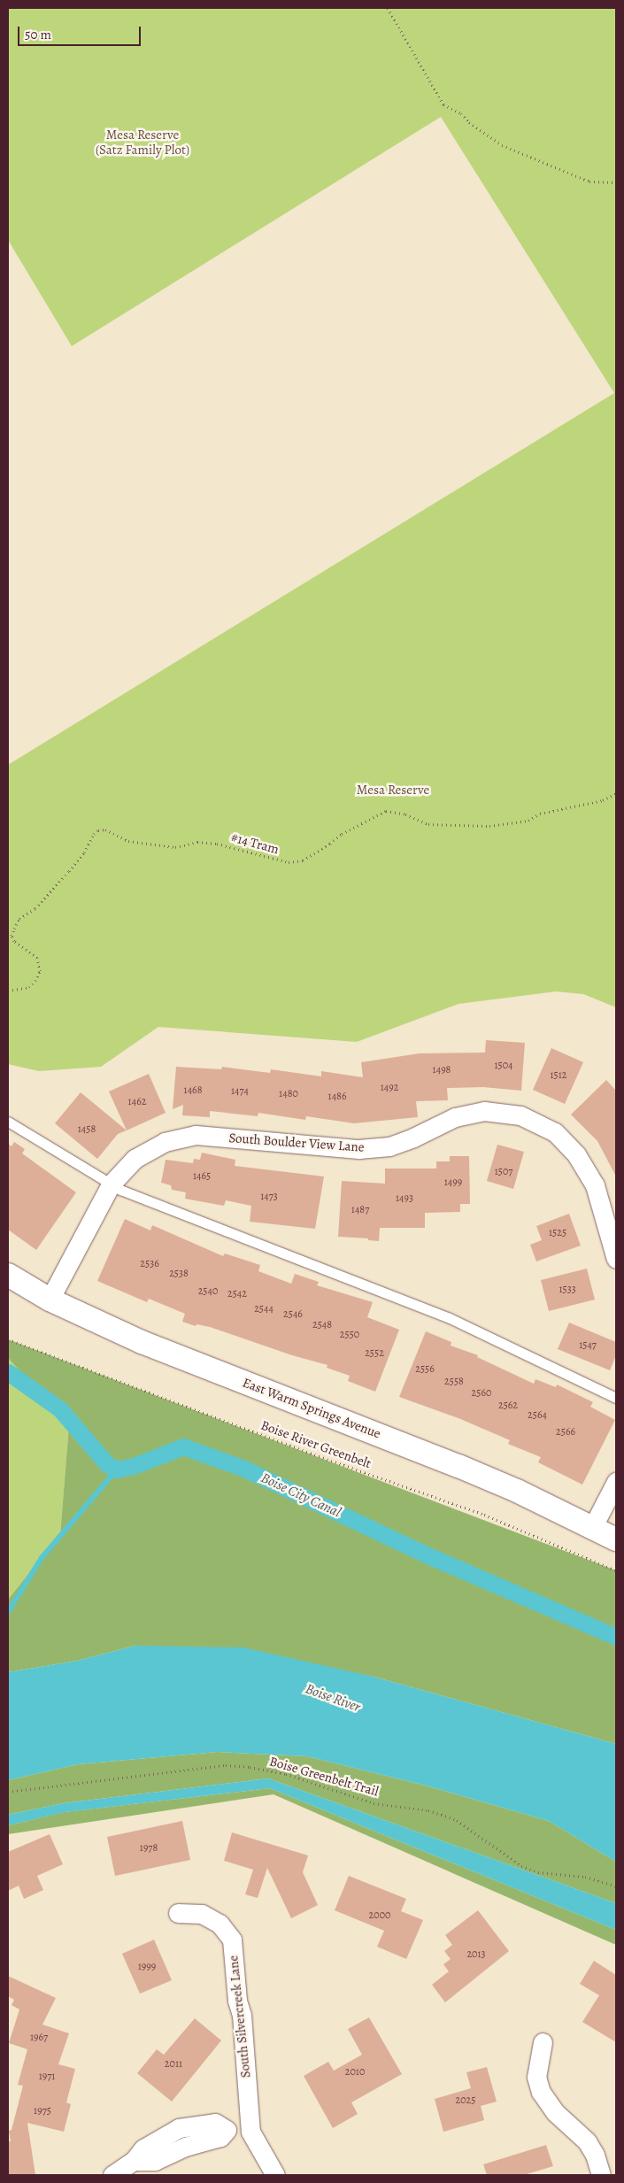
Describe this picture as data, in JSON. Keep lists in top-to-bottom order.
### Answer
{
  "streets": {
    "street": ["South Boulder View Lane", "East Warm Springs Avenue", "South Silvercreek Lane"],
    "path": ["#14 Tram", "Boise River Greenbelt", "Boise Greenbelt Trail"]
  },
  "crossings": [
    ["South Boulder View Lane", "East Warm Springs Avenue"]
  ],
  "water": ["Boise City Canal", "Boise River"],
  "parks": ["Mesa Reserve (Satz Family Plot)", "Mesa Reserve"],
  "house_numbers": [
    "1504",
    "1498",
    "1512",
    "1492",
    "1468",
    "1474",
    "1480",
    "1486",
    "1462",
    "1458",
    "1507",
    "1465",
    "1499",
    "1473",
    "1493",
    "1487",
    "1525",
    "2536",
    "2538",
    "1533",
    "2540",
    "2542",
    "2544",
    "2546",
    "2548",
    "2550",
    "1547",
    "2552",
    "2556",
    "2558",
    "2560",
    "2562",
    "2564",
    "2566",
    "1978",
    "2000",
    "2013",
    "1999",
    "1967",
    "2011",
    "2010",
    "1971",
    "2025",
    "1975"
  ],
  "scale_bar": "50 m"
}
